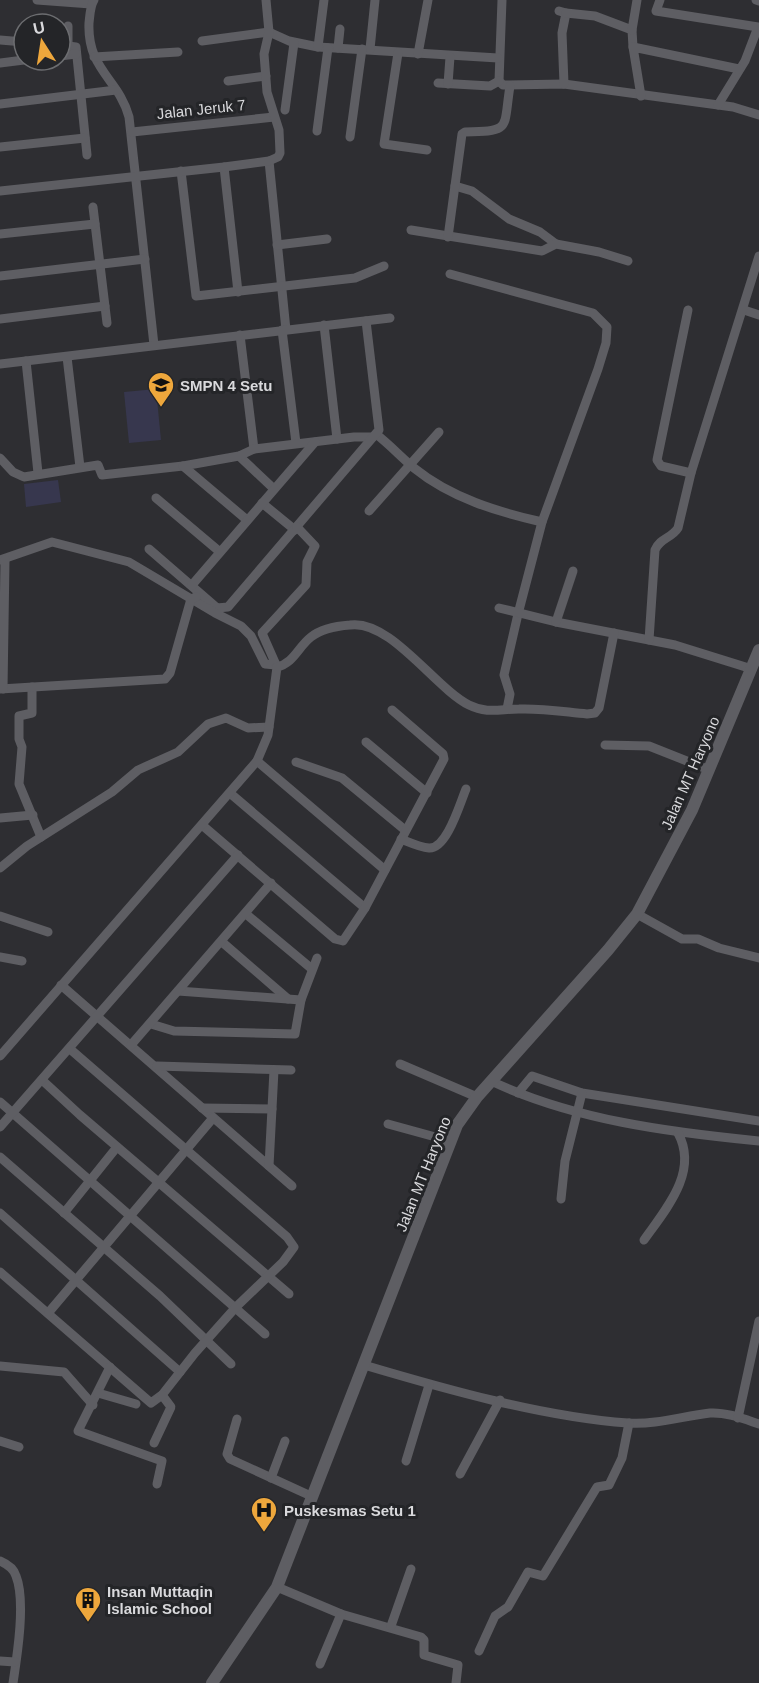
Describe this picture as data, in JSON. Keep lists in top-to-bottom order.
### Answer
{
  "streets": {
    "main road": ["Jalan MT Haryono"],
    "street": ["Jalan Jeruk 7"]
  },
  "places": {
    "school or university": ["SMPN 4 Setu"],
    "hospital": ["Puskesmas Setu 1"],
    "building": ["Insan Muttaqin Islamic School"]
  },
  "north": "top"
}
